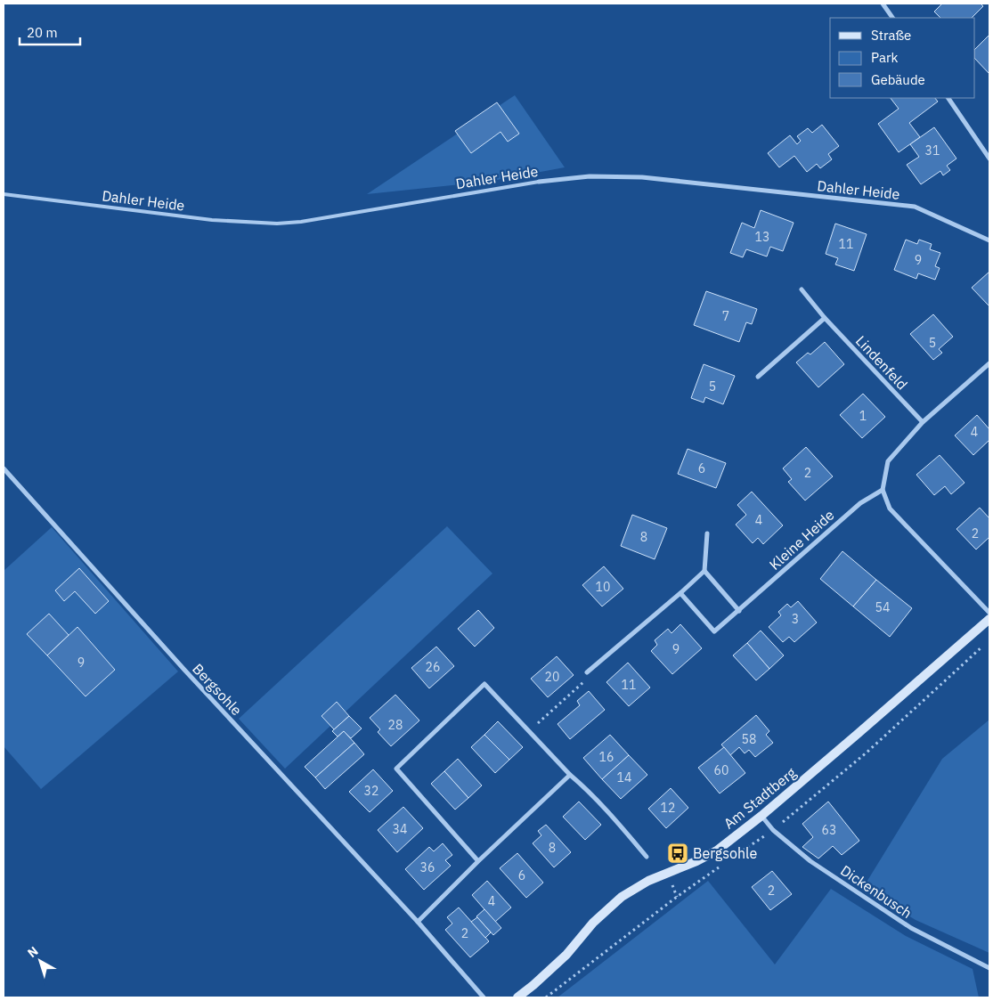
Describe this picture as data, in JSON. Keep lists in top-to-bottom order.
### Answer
{
  "streets": {
    "street": [
      "Dahler Heide",
      "Lindenfeld",
      "Kleine Heide",
      "Bergsohle",
      "Am Stadtberg",
      "Dickenbusch"
    ]
  },
  "crossings": [
    ["Am Stadtberg", "Dickenbusch"]
  ],
  "places": {
    "bus stop": ["Bergsohle"]
  },
  "house_numbers": [
    "31",
    "13",
    "11",
    "9",
    "7",
    "5",
    "5",
    "1",
    "4",
    "6",
    "2",
    "4",
    "2",
    "8",
    "10",
    "54",
    "3",
    "9",
    "9",
    "26",
    "20",
    "11",
    "28",
    "58",
    "16",
    "60",
    "14",
    "32",
    "12",
    "34",
    "63",
    "8",
    "36",
    "6",
    "2",
    "4",
    "2"
  ],
  "legend": ["Straße", "Park", "Gebäude"],
  "scale_bar": "20 m",
  "north": "top left"
}
